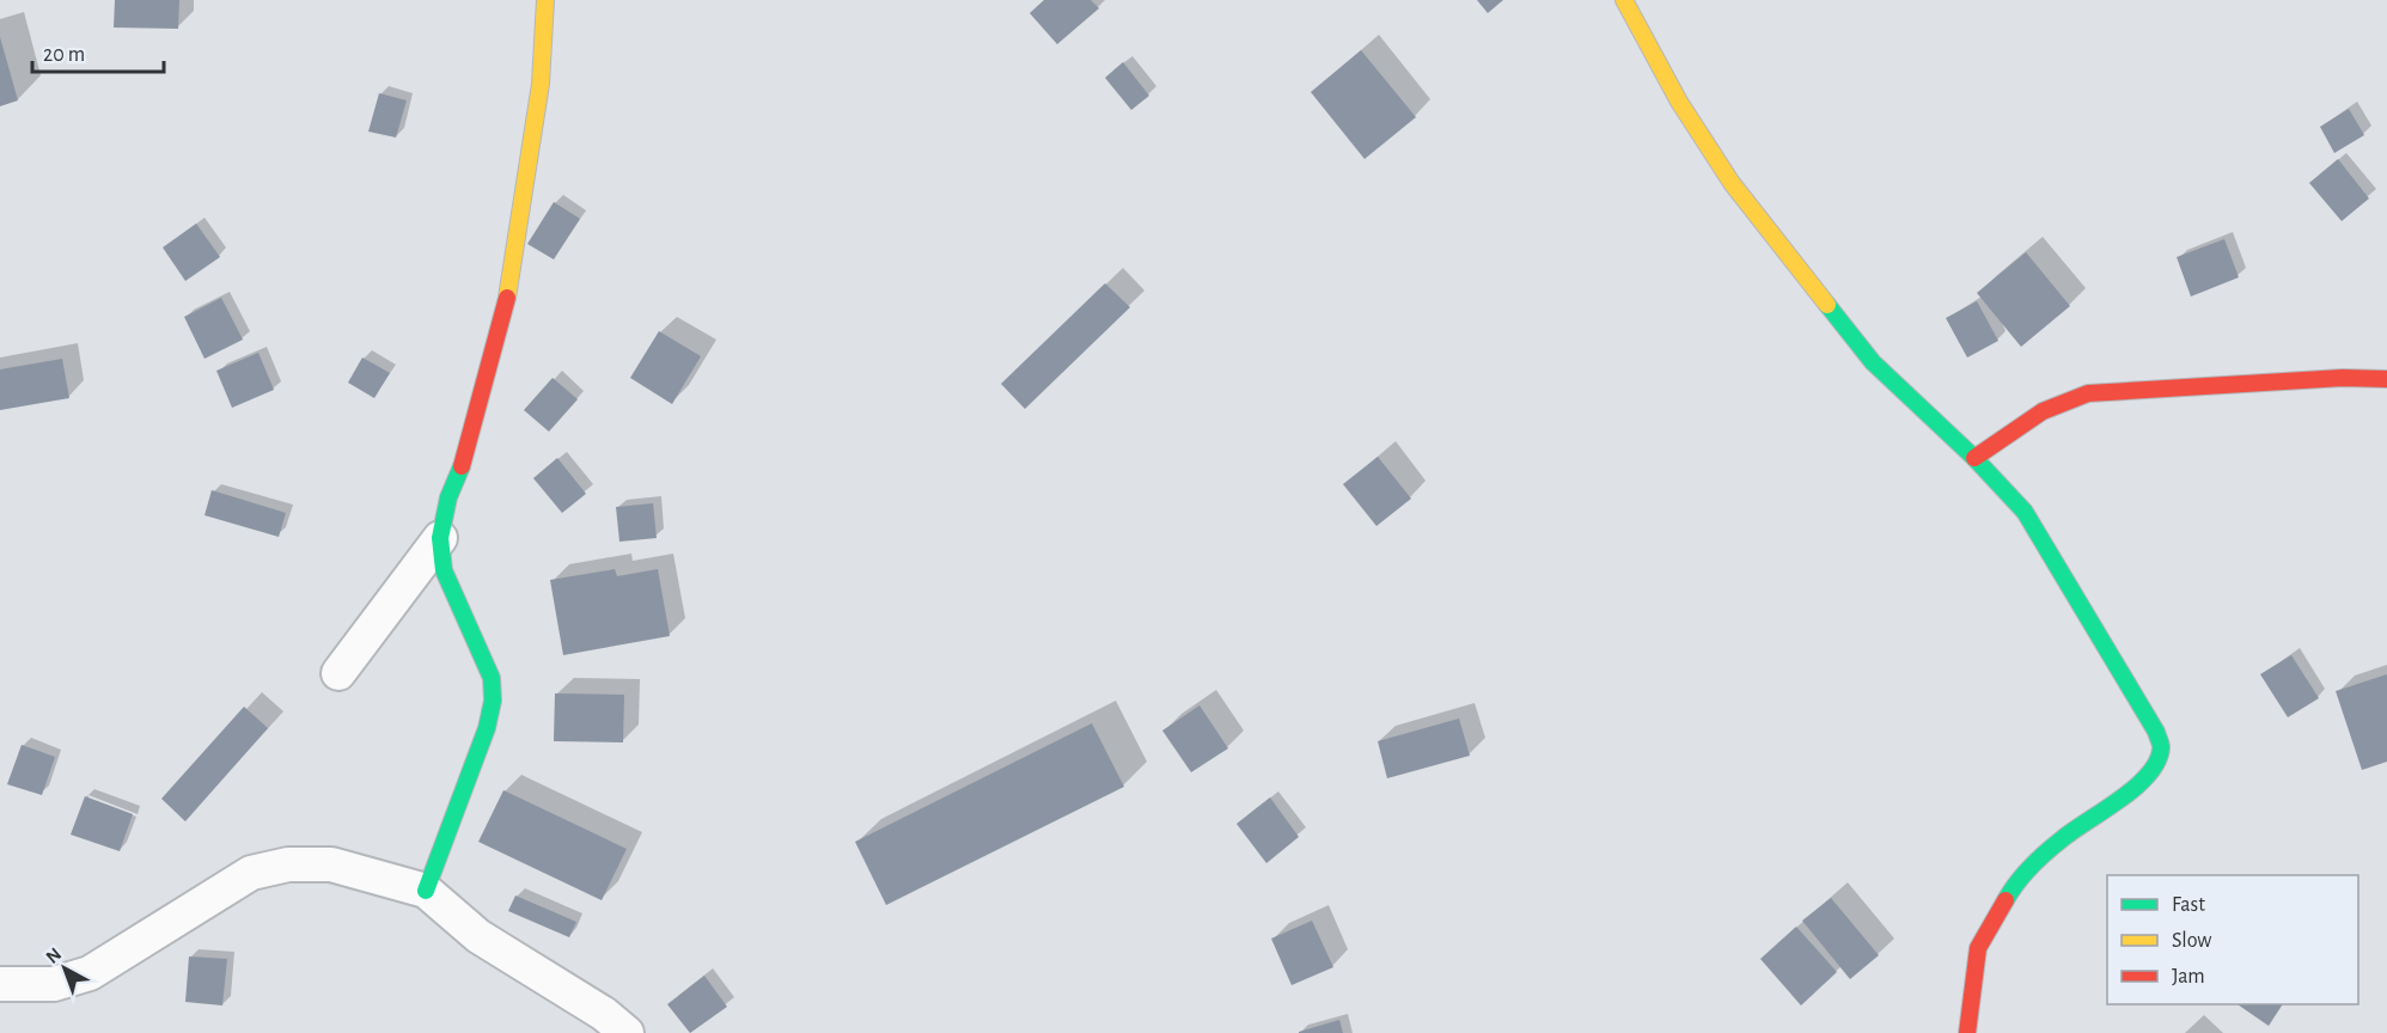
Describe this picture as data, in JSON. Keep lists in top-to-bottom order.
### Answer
{
  "legend": ["Fast", "Slow", "Jam"],
  "scale_bar": "20 m",
  "north": "top left"
}
